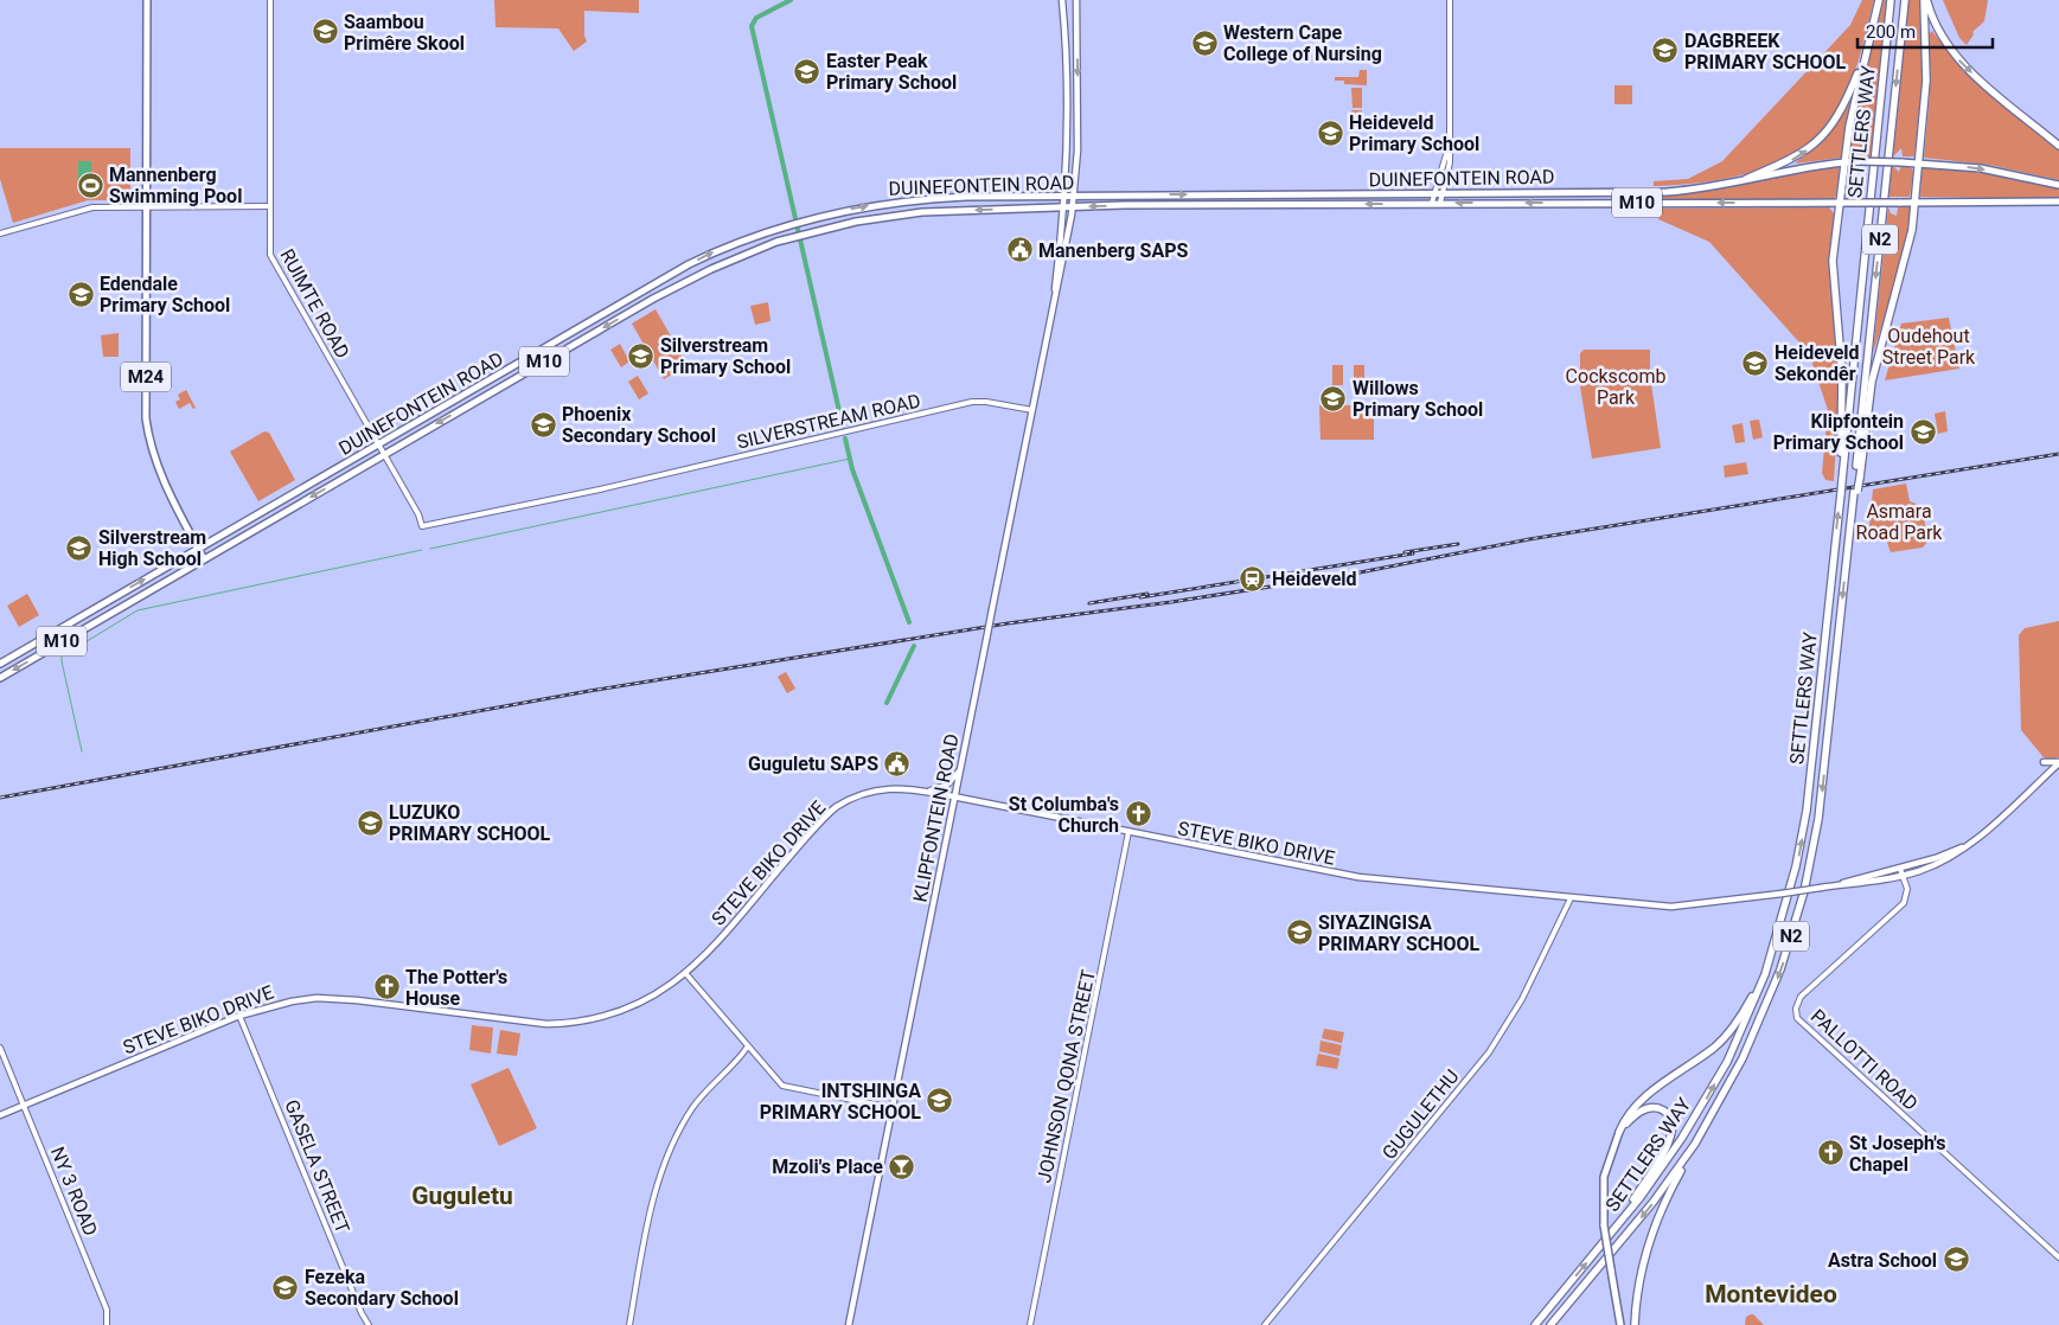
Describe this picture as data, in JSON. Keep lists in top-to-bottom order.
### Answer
{
  "streets": {
    "highway": ["SETTLERS WAY", "N2"],
    "main road": [
      "DUINEFONTEIN ROAD",
      "M10",
      "M24",
      "KLIPFONTEIN ROAD",
      "STEVE BIKO DRIVE"
    ],
    "street": [
      "RUIMTE ROAD",
      "SILVERSTREAM ROAD",
      "PALLOTTI ROAD",
      "JOHNSON QONA STREET",
      "GUGULETHU",
      "GASELA STREET",
      "NY 3 ROAD"
    ]
  },
  "crossings": [
    ["DUINEFONTEIN ROAD", "M10"],
    ["DUINEFONTEIN ROAD", "RUIMTE ROAD"],
    ["DUINEFONTEIN ROAD", "M24"],
    ["DUINEFONTEIN ROAD", "KLIPFONTEIN ROAD"],
    ["RUIMTE ROAD", "SILVERSTREAM ROAD"],
    ["SILVERSTREAM ROAD", "KLIPFONTEIN ROAD"],
    ["KLIPFONTEIN ROAD", "STEVE BIKO DRIVE"],
    ["STEVE BIKO DRIVE", "JOHNSON QONA STREET"],
    ["STEVE BIKO DRIVE", "GUGULETHU"],
    ["STEVE BIKO DRIVE", "GASELA STREET"],
    ["STEVE BIKO DRIVE", "NY 3 ROAD"]
  ],
  "districts": ["Guguletu", "Montevideo"],
  "parks": ["Oudehout Street Park", "Cockscomb Park", "Asmara Road Park"],
  "places": {
    "school or university": [
      "Saambou Primêre Skool",
      "Western Cape College of Nursing",
      "DAGBREEK PRIMARY SCHOOL",
      "Easter Peak Primary School",
      "Heideveld Primary School",
      "Edendale Primary School",
      "Silverstream Primary School",
      "Heideveld Sekondêr",
      "Willows Primary School",
      "Phoenix Secondary School",
      "Klipfontein Primary School",
      "Silverstream High School",
      "LUZUKO PRIMARY SCHOOL",
      "SIYAZINGISA PRIMARY SCHOOL",
      "INTSHINGA PRIMARY SCHOOL",
      "Astra School",
      "Fezeka Secondary School"
    ],
    "sports": ["Mannenberg Swimming Pool"],
    "public building": ["Manenberg SAPS", "Guguletu SAPS"],
    "station": ["Heideveld"],
    "church": ["St Columba's Church", "The Potter's House", "St Joseph's Chapel"],
    "bar": ["Mzoli's Place"]
  },
  "scale_bar": "200 m"
}
